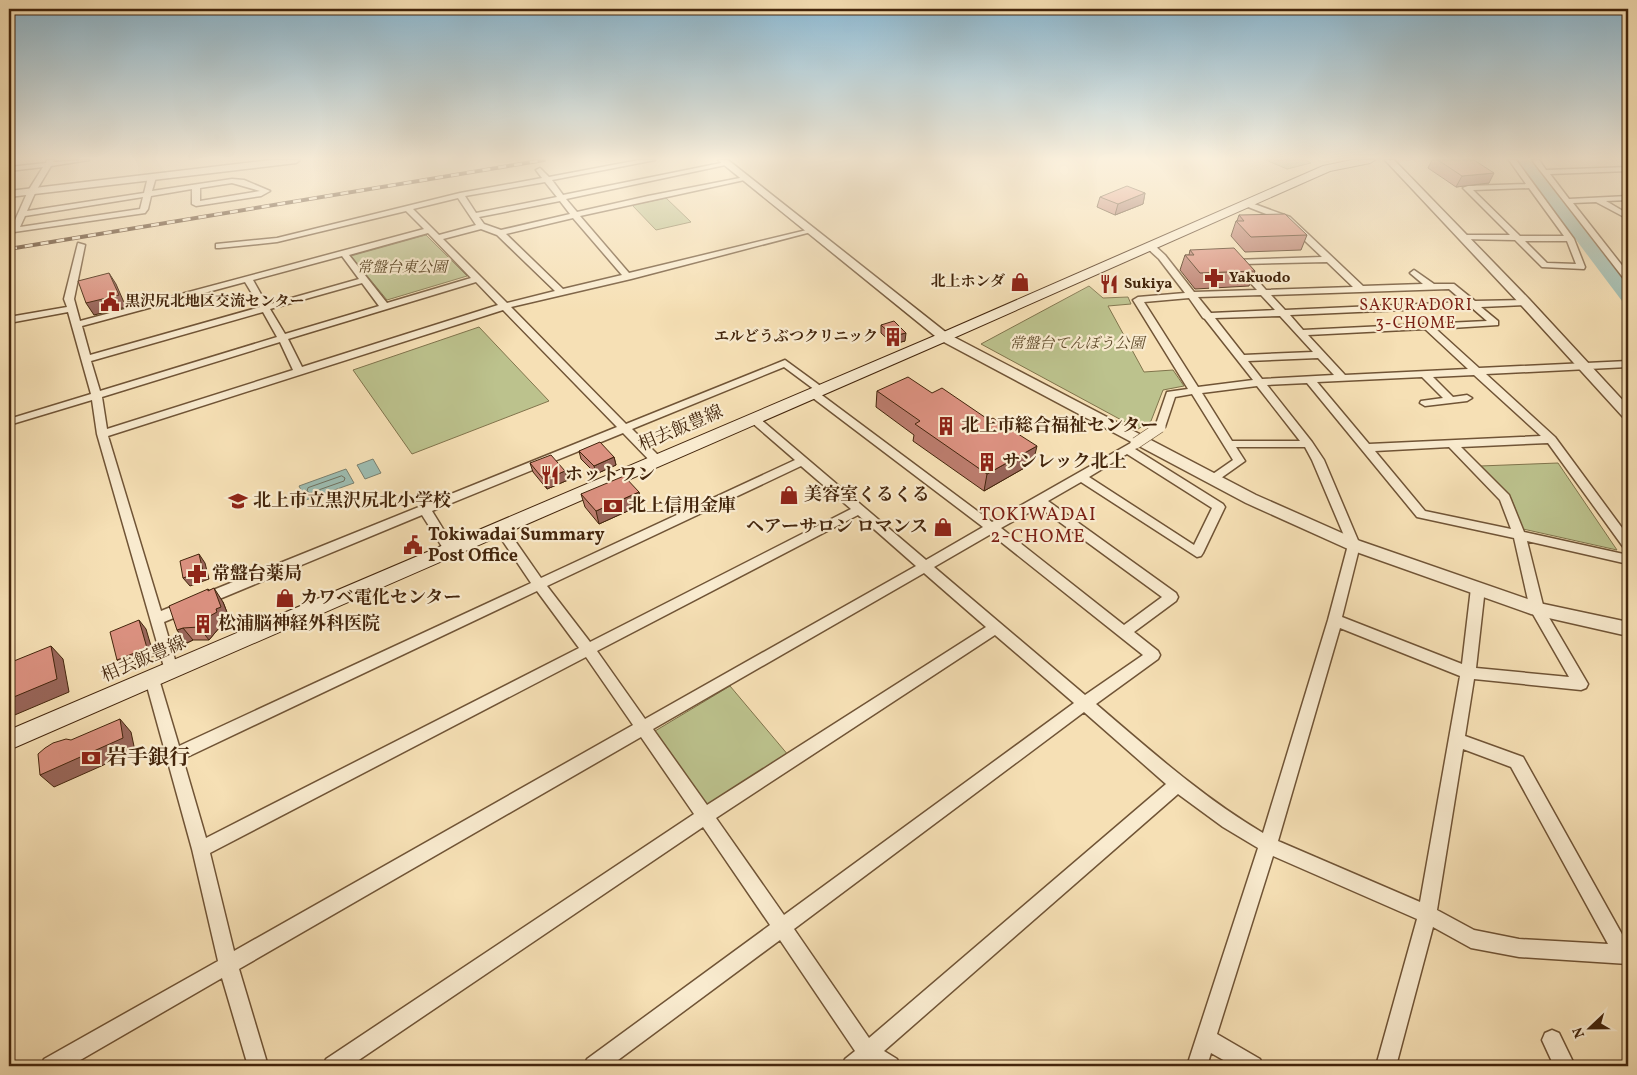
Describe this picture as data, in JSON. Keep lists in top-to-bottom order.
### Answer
{
  "streets": {
    "main road": ["相去飯豊線"]
  },
  "districts": ["SAKURADORI 3-CHOME", "TOKIWADAI 2-CHOME"],
  "parks": ["常盤台東公園", "常盤台てんぼう公園"],
  "places": {
    "pharmacy": ["Yakuodo", "常盤台薬局"],
    "shop": [
      "北上ホンダ",
      "美容室くるくる",
      "ヘアーサロン ロマンス",
      "カワベ電化センター"
    ],
    "restaurant": ["Sukiya", "ホットワン"],
    "public building": ["黒沢尻北地区交流センター", "Tokiwadai Summary Post Office"],
    "building": [
      "エルどうぶつクリニック",
      "北上市総合福祉センター",
      "サンレック北上",
      "松浦脳神経外科医院"
    ],
    "school or university": ["北上市立黒沢尻北小学校"],
    "bank": ["北上信用金庫", "岩手銀行"]
  },
  "north": "left"
}
